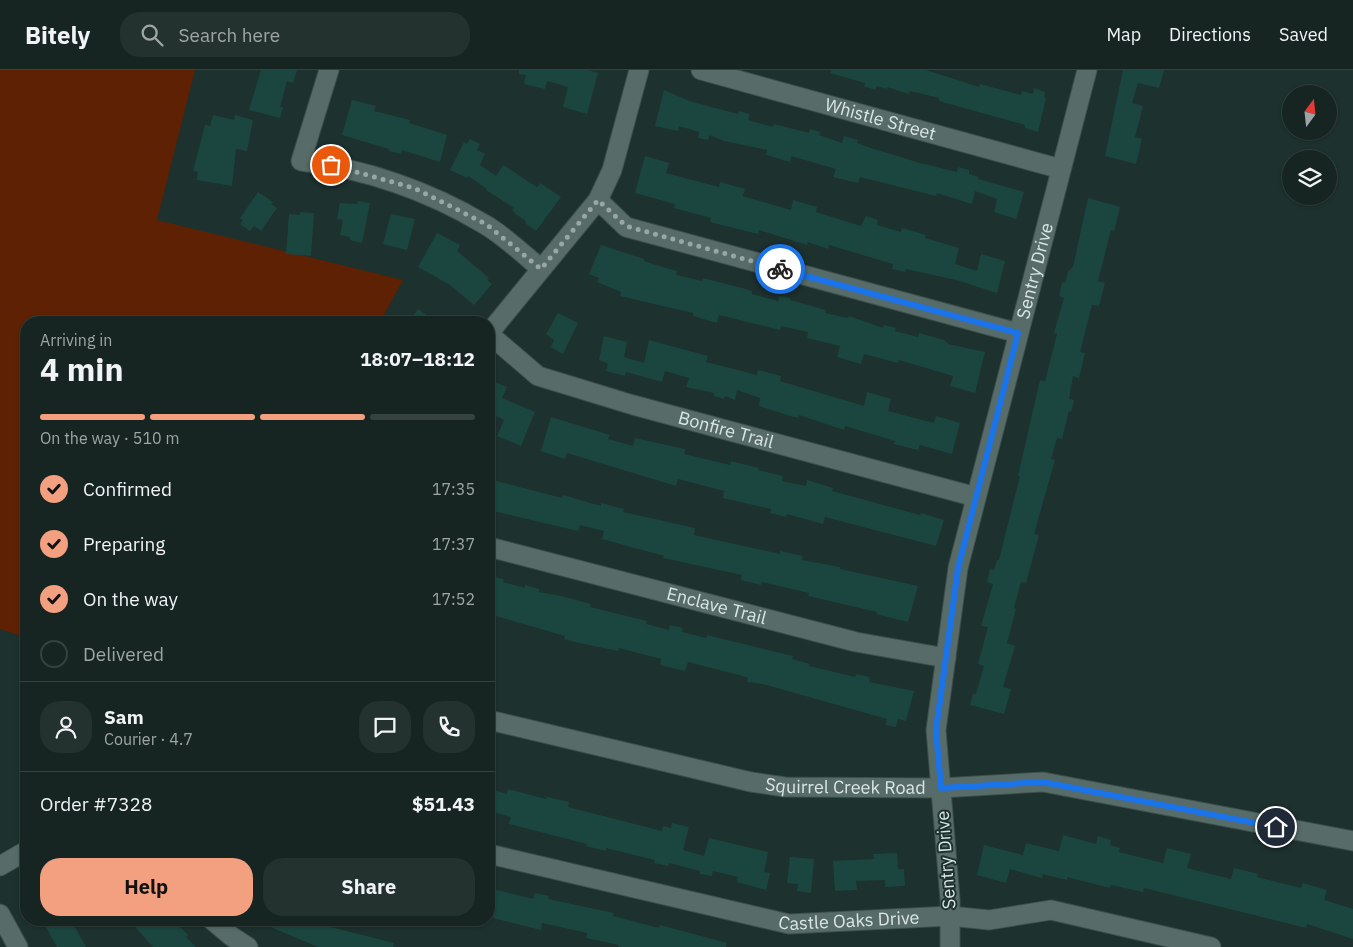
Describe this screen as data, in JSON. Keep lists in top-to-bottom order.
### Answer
{
  "streets": {
    "street": [
      "Whistle Street",
      "Sentry Drive",
      "Bonfire Trail",
      "Enclave Trail",
      "Squirrel Creek Road",
      "Castle Oaks Drive"
    ]
  },
  "crossings": [
    ["Whistle Street", "Sentry Drive"],
    ["Sentry Drive", "Bonfire Trail"],
    ["Sentry Drive", "Enclave Trail"],
    ["Sentry Drive", "Squirrel Creek Road"],
    ["Sentry Drive", "Castle Oaks Drive"]
  ],
  "north": "top",
  "page": {
    "header": "Bitely",
    "search": "Search here",
    "nav": ["Map", "Directions", "Saved"],
    "heading": ["4 min", "Arriving in", "18:07–18:12"],
    "panel": [
      "Sam",
      "Courier · 4.7",
      "Order #7328",
      "$51.43"
    ],
    "bar": "On the way · 510 m",
    "list": [
      ["Confirmed", "17:35"],
      ["Preparing", "17:37"],
      ["On the way", "17:52"],
      "Delivered"
    ],
    "buttons": ["Help", "Share"]
  }
}
